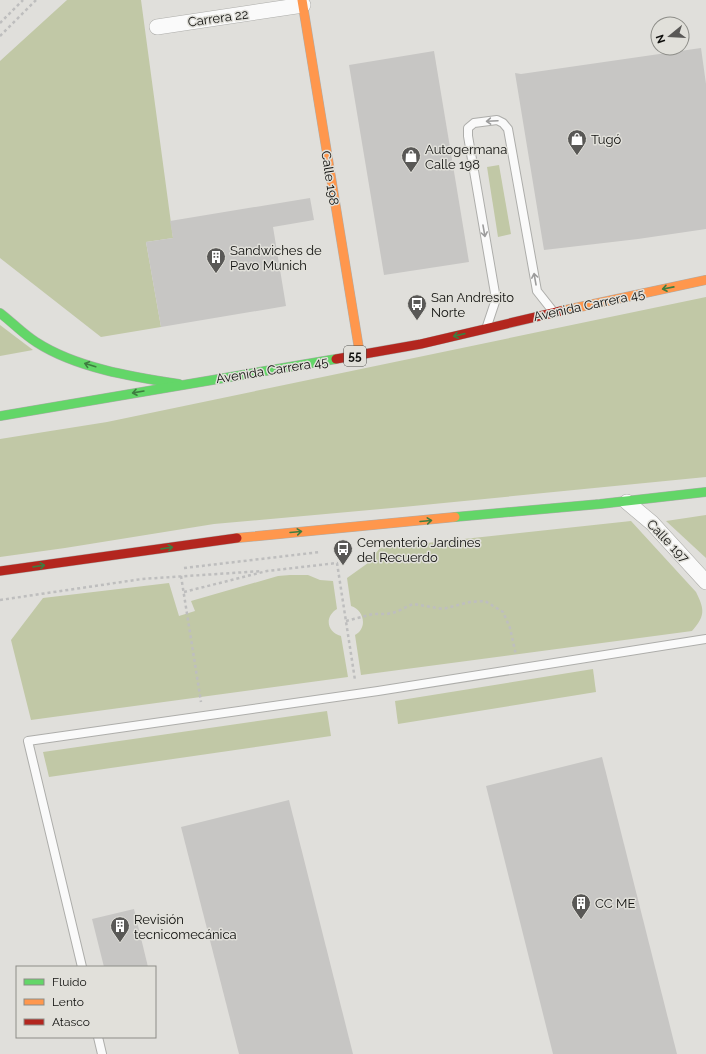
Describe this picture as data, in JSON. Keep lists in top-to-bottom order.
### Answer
{
  "streets": {
    "main road": ["Calle 198", "Avenida Carrera 45", "55"],
    "street": ["Carrera 22", "Calle 197"]
  },
  "crossings": [
    ["Carrera 22", "Calle 198"],
    ["Calle 198", "Avenida Carrera 45"]
  ],
  "one_way": ["Avenida Carrera 45"],
  "places": {
    "shop": ["Tugó", "Autogermana Calle 198"],
    "building": ["Sandwiches de Pavo Munich", "CC ME", "Revisión tecnicomecánica"],
    "bus stop": ["San Andresito Norte", "Cementerio Jardines del Recuerdo"]
  },
  "legend": ["Fluido", "Lento", "Atasco"],
  "north": "left"
}
